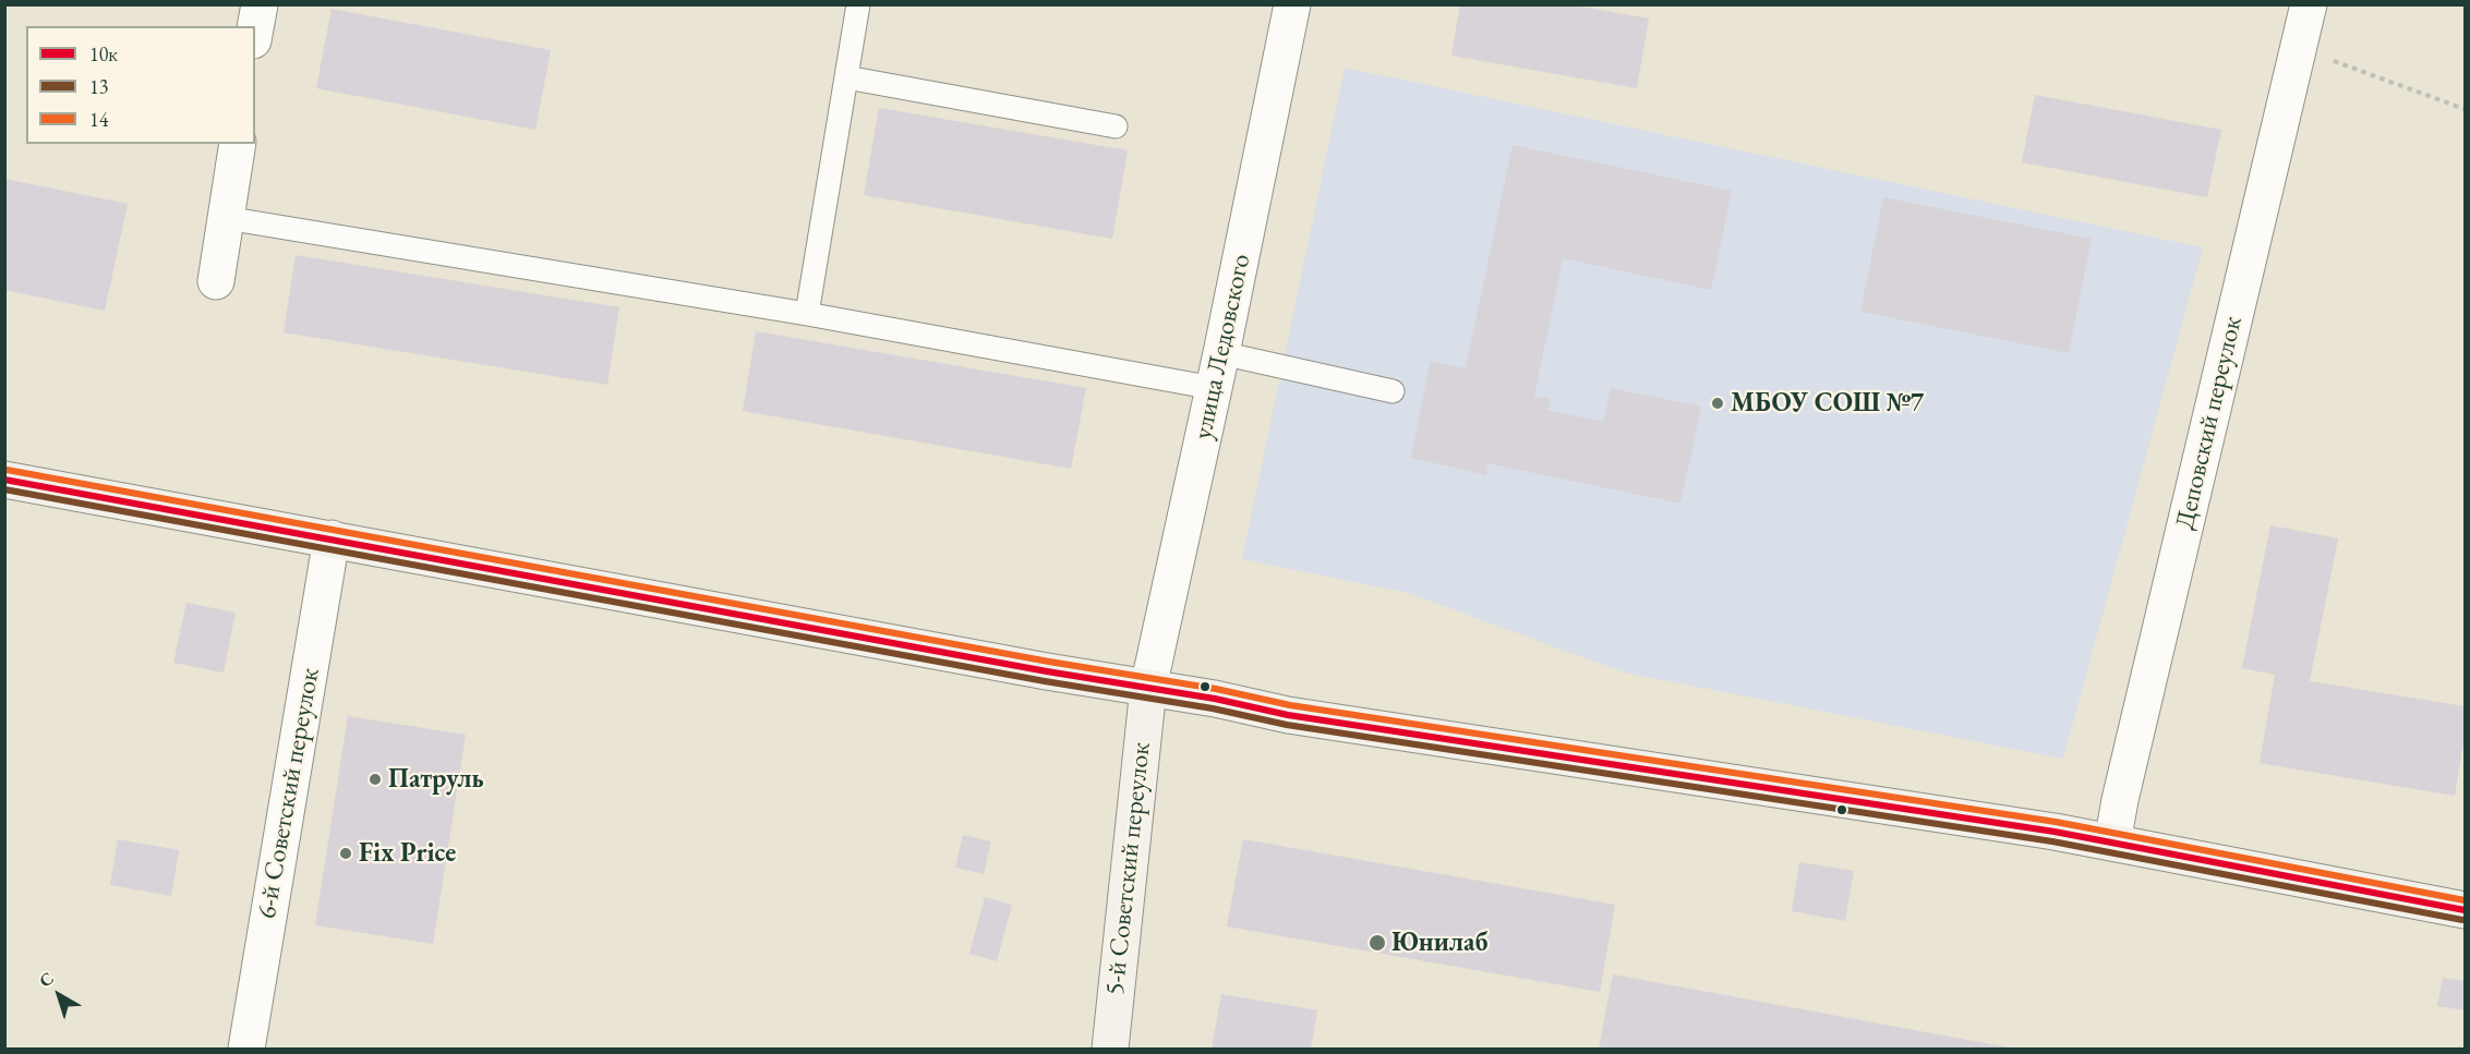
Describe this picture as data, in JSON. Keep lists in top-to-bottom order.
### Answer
{
  "streets": {
    "main road": ["5-й Советский переулок"],
    "street": ["улица Ледовского", "Деповский переулок", "6-й Советский переулок"]
  },
  "crossings": [
    ["улица Ледовского", "5-й Советский переулок"]
  ],
  "places": [
    "МБОУ СОШ №7",
    "Патруль",
    "Fix Price",
    "Юнилаб"
  ],
  "lines": ["transit line 14", "transit line 10к", "transit line 13"],
  "legend": ["10к", "13", "14"],
  "north": "top left"
}
